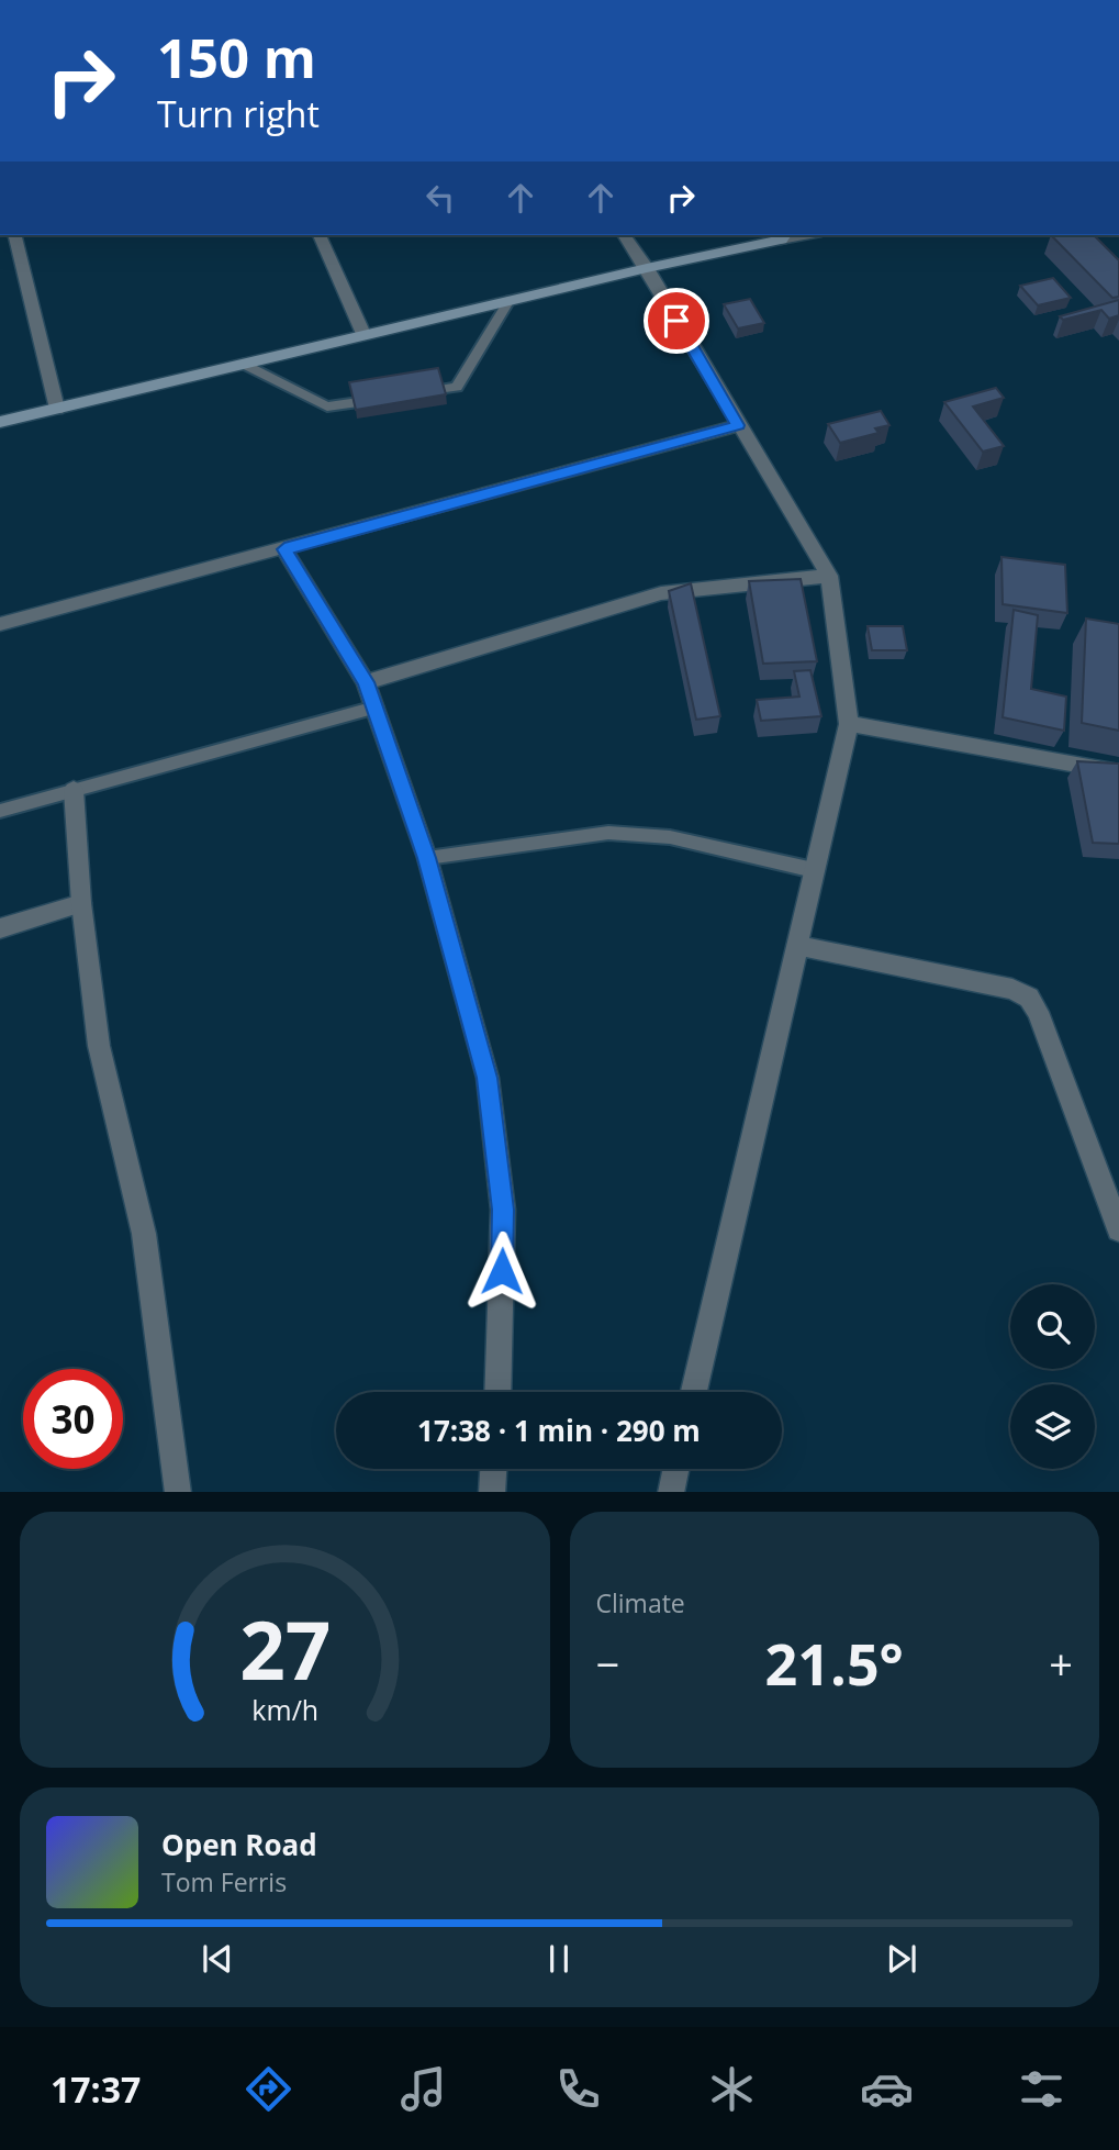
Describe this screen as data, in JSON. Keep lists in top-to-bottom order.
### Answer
{
  "page": {
    "turn": ["150 m", "Turn right"],
    "limit": "30",
    "trip": "17:38 · 1 min · 290 m",
    "tile": "Climate",
    "heat": ["−", "21.5°", "+"],
    "song": ["Open Road", "Tom Ferris"],
    "tabs": "17:37",
    "gauge": ["27", "km/h"]
  }
}
